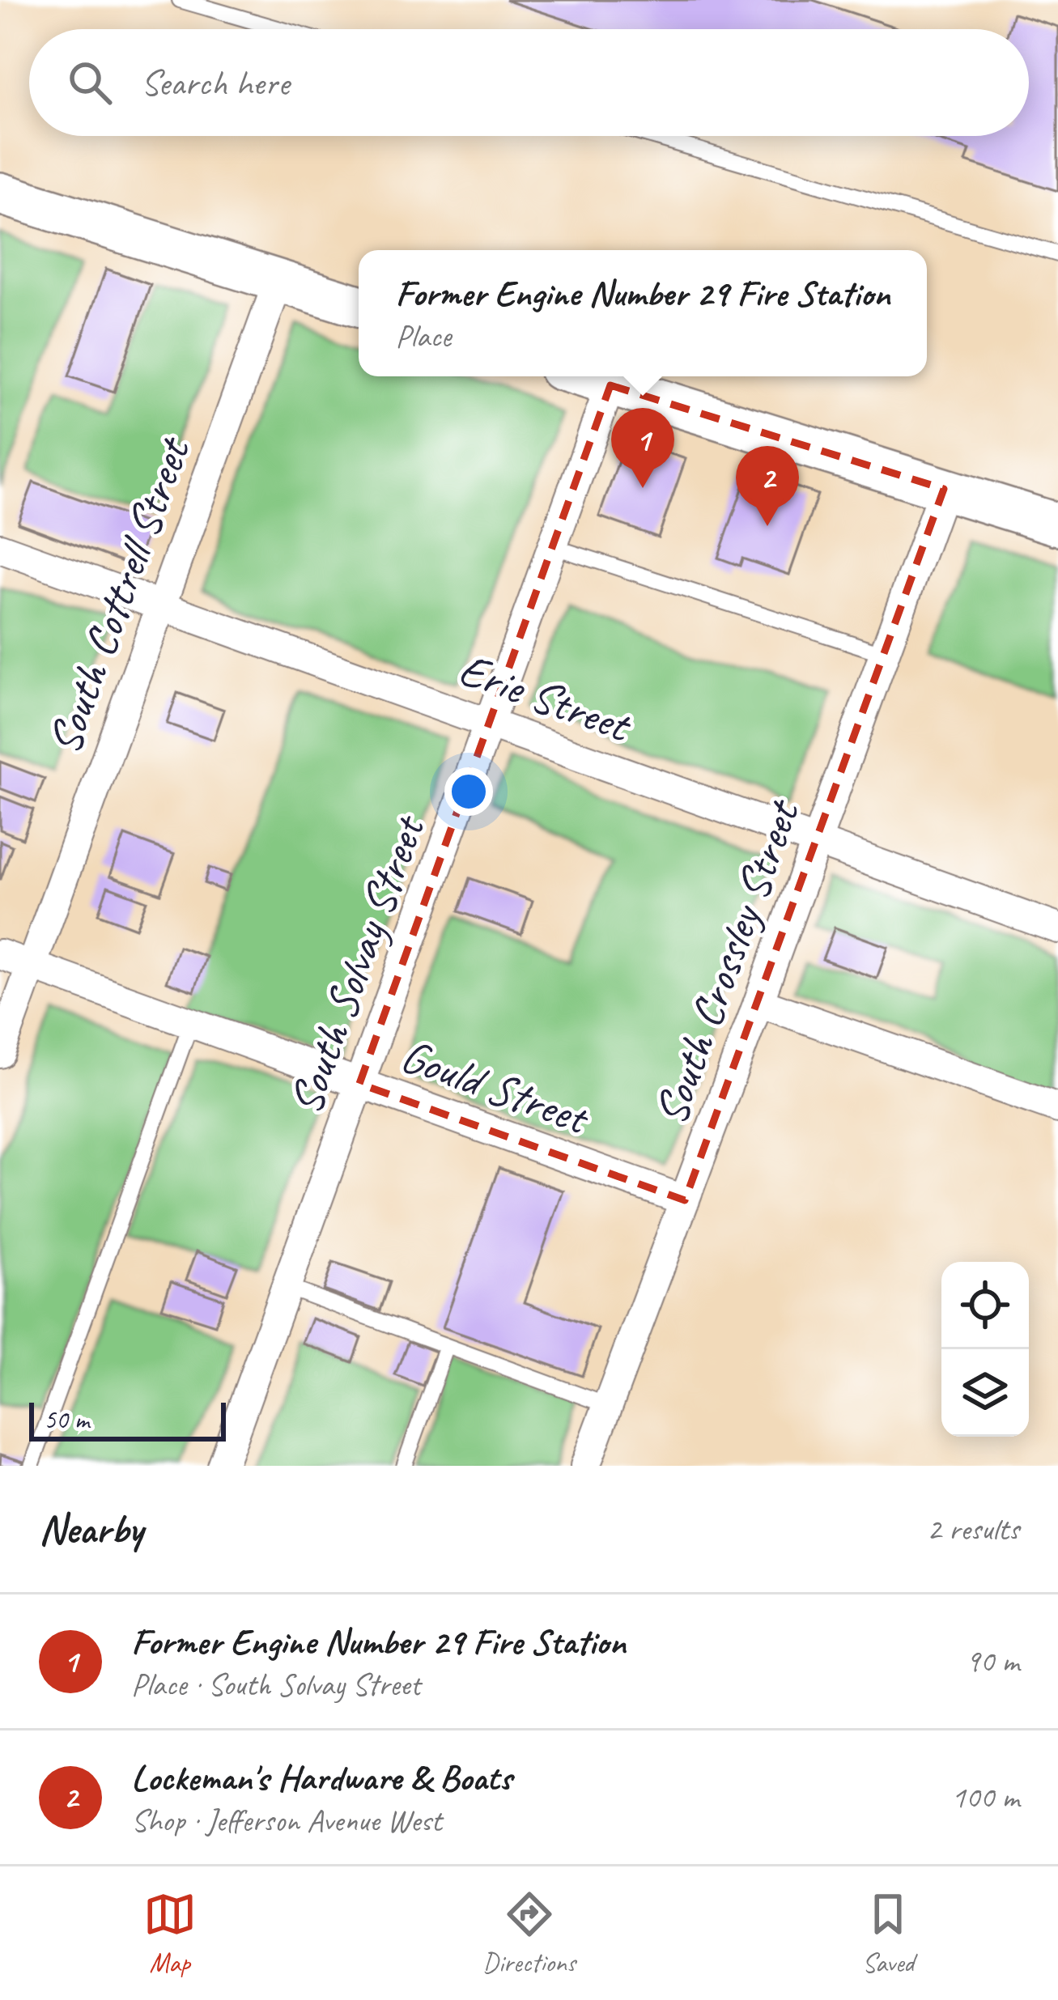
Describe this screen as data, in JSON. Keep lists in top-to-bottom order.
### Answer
{
  "streets": {
    "street": [
      "South Cottrell Street",
      "Erie Street",
      "South Crossley Street",
      "South Solvay Street",
      "Gould Street"
    ]
  },
  "crossings": [
    ["South Cottrell Street", "Erie Street"],
    ["South Cottrell Street", "Gould Street"],
    ["Erie Street", "South Crossley Street"],
    ["Erie Street", "South Solvay Street"],
    ["South Crossley Street", "Gould Street"],
    ["South Solvay Street", "Gould Street"]
  ],
  "scale_bar": "50 m",
  "page": {
    "search": "Search here",
    "popup": ["Former Engine Number 29 Fire Station", "Place"],
    "pins": ["1", "2"],
    "scale": "50 m",
    "heading": ["Nearby", "2 results"],
    "list": [
      {
        "mark": "1",
        "name": "Former Engine Number 29 Fire Station",
        "note": "Place · South Solvay Street",
        "value": "90 m"
      },
      {
        "mark": "2",
        "name": "Lockeman's Hardware & Boats",
        "note": "Shop · Jefferson Avenue West",
        "value": "100 m"
      }
    ],
    "nav": ["Map", "Directions", "Saved"]
  }
}
